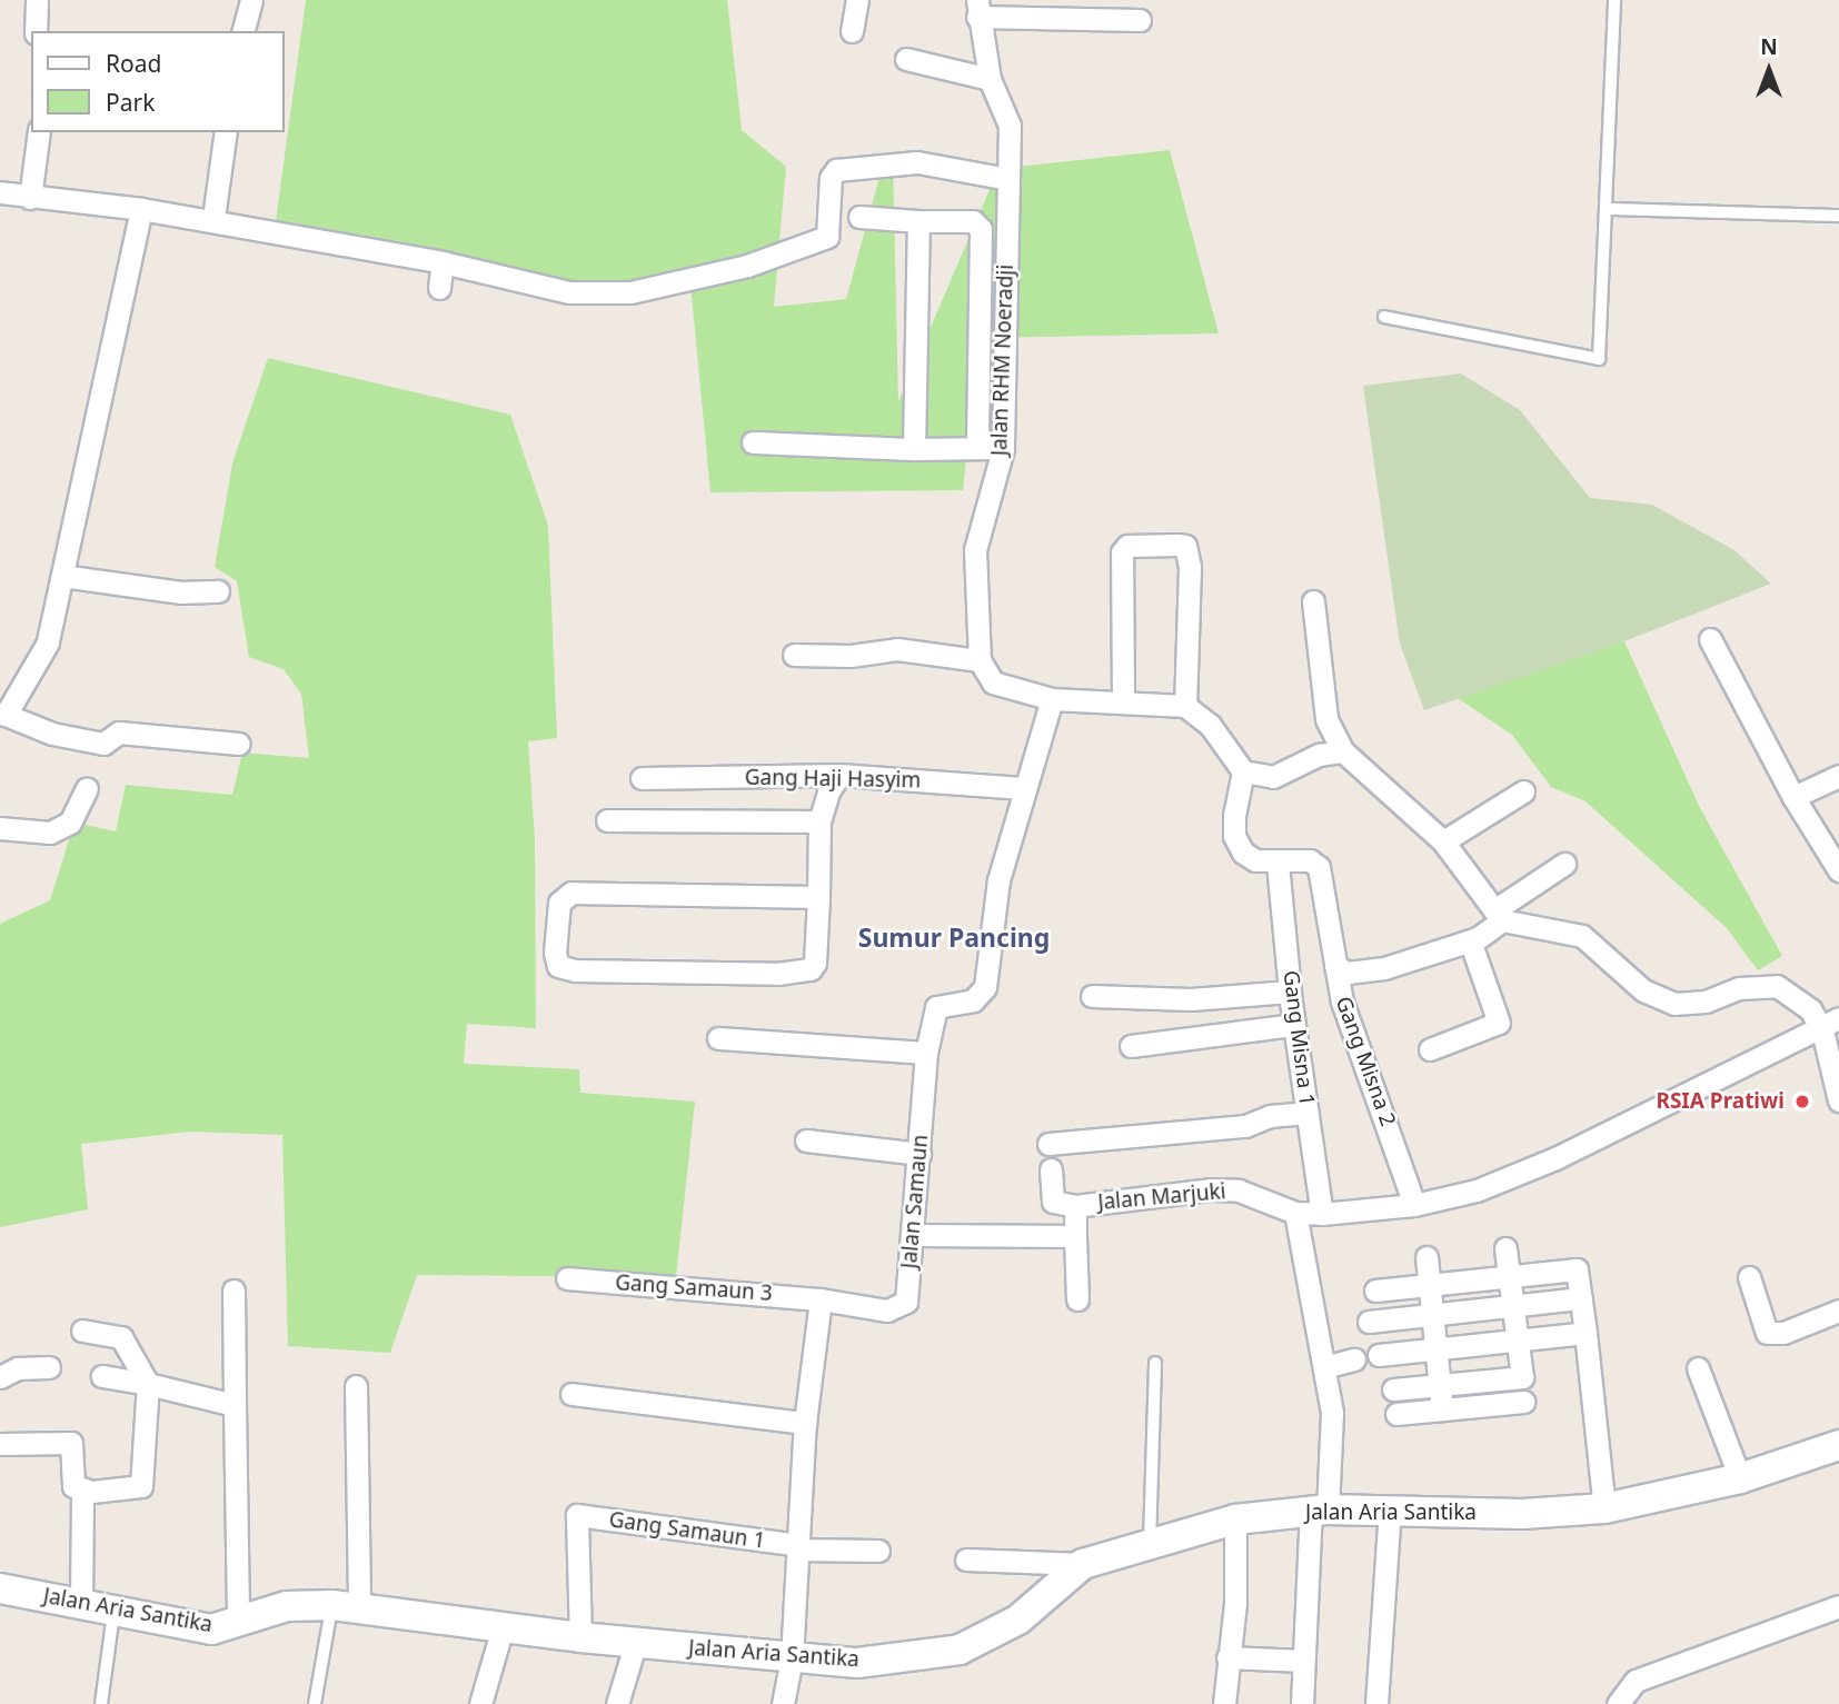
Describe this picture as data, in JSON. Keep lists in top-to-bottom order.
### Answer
{
  "streets": {
    "street": [
      "Jalan RHM Noeradji",
      "Gang Haji Hasyim",
      "Gang Misna 1",
      "Gang Misna 2",
      "Jalan Marjuki",
      "Jalan Samaun",
      "Gang Samaun 3",
      "Jalan Aria Santika",
      "Gang Samaun 1"
    ]
  },
  "crossings": [
    ["Gang Haji Hasyim", "Jalan Samaun"],
    ["Gang Misna 1", "Gang Misna 2"],
    ["Gang Misna 1", "Jalan Marjuki"],
    ["Gang Misna 2", "Jalan Marjuki"],
    ["Jalan Marjuki", "Jalan Samaun"],
    ["Jalan Samaun", "Gang Samaun 3"],
    ["Jalan Aria Santika", "Gang Samaun 1"]
  ],
  "districts": ["Sumur Pancing"],
  "places": ["RSIA Pratiwi"],
  "legend": ["Road", "Park"],
  "north": "top"
}
